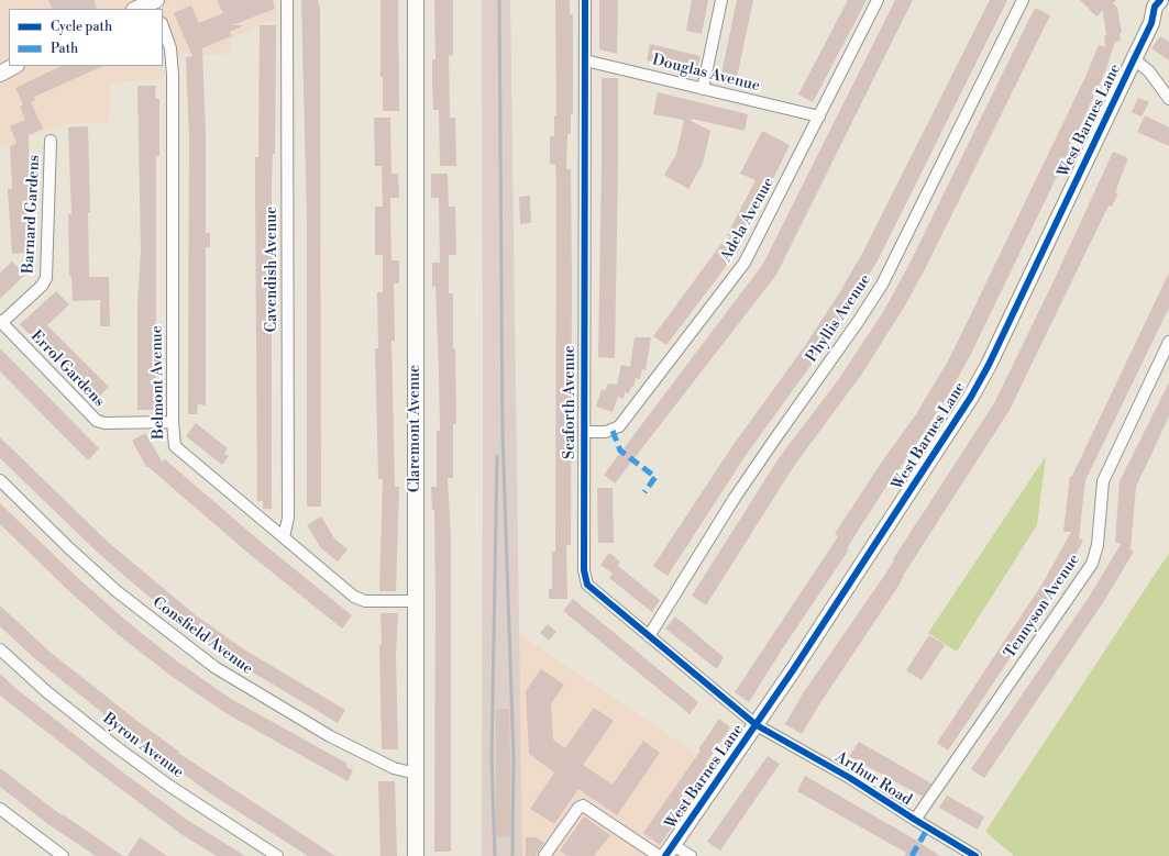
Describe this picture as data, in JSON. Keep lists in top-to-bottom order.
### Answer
{
  "streets": {
    "street": [
      "Douglas Avenue",
      "West Barnes Lane",
      "Barnard Gardens",
      "Adela Avenue",
      "Cavendish Avenue",
      "Phyllis Avenue",
      "Errol Gardens",
      "Belmont Avenue",
      "Seaforth Avenue",
      "Claremont Avenue",
      "Tennyson Avenue",
      "Consfield Avenue",
      "Byron Avenue",
      "Arthur Road"
    ]
  },
  "crossings": [
    ["Douglas Avenue", "Adela Avenue"],
    ["Douglas Avenue", "Seaforth Avenue"],
    ["West Barnes Lane", "Seaforth Avenue"],
    ["West Barnes Lane", "Arthur Road"],
    ["Barnard Gardens", "Errol Gardens"],
    ["Adela Avenue", "Seaforth Avenue"],
    ["Cavendish Avenue", "Belmont Avenue"],
    ["Phyllis Avenue", "Seaforth Avenue"],
    ["Errol Gardens", "Belmont Avenue"],
    ["Belmont Avenue", "Claremont Avenue"],
    ["Seaforth Avenue", "Arthur Road"],
    ["Claremont Avenue", "Consfield Avenue"],
    ["Tennyson Avenue", "Arthur Road"]
  ],
  "legend": ["Cycle path", "Path"]
}
